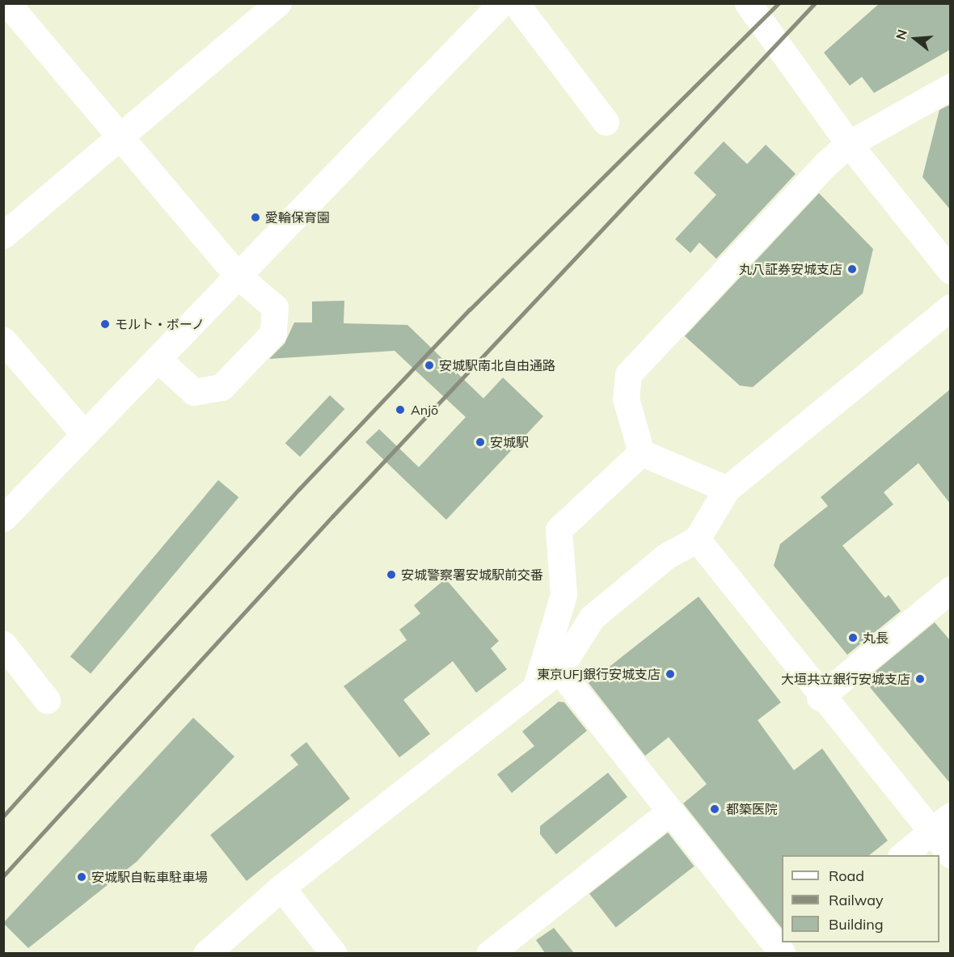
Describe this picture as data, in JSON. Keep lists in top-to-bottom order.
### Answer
{
  "places": [
    "愛輪保育園",
    "丸八証券安城支店",
    "モルト・ボーノ",
    "安城駅南北自由通路",
    "Anjō",
    "安城駅",
    "安城警察署安城駅前交番",
    "丸長",
    "東京UFJ銀行安城支店",
    "大垣共立銀行安城支店",
    "都築医院",
    "安城駅自転車駐車場"
  ],
  "legend": ["Road", "Railway", "Building"],
  "north": "left"
}
